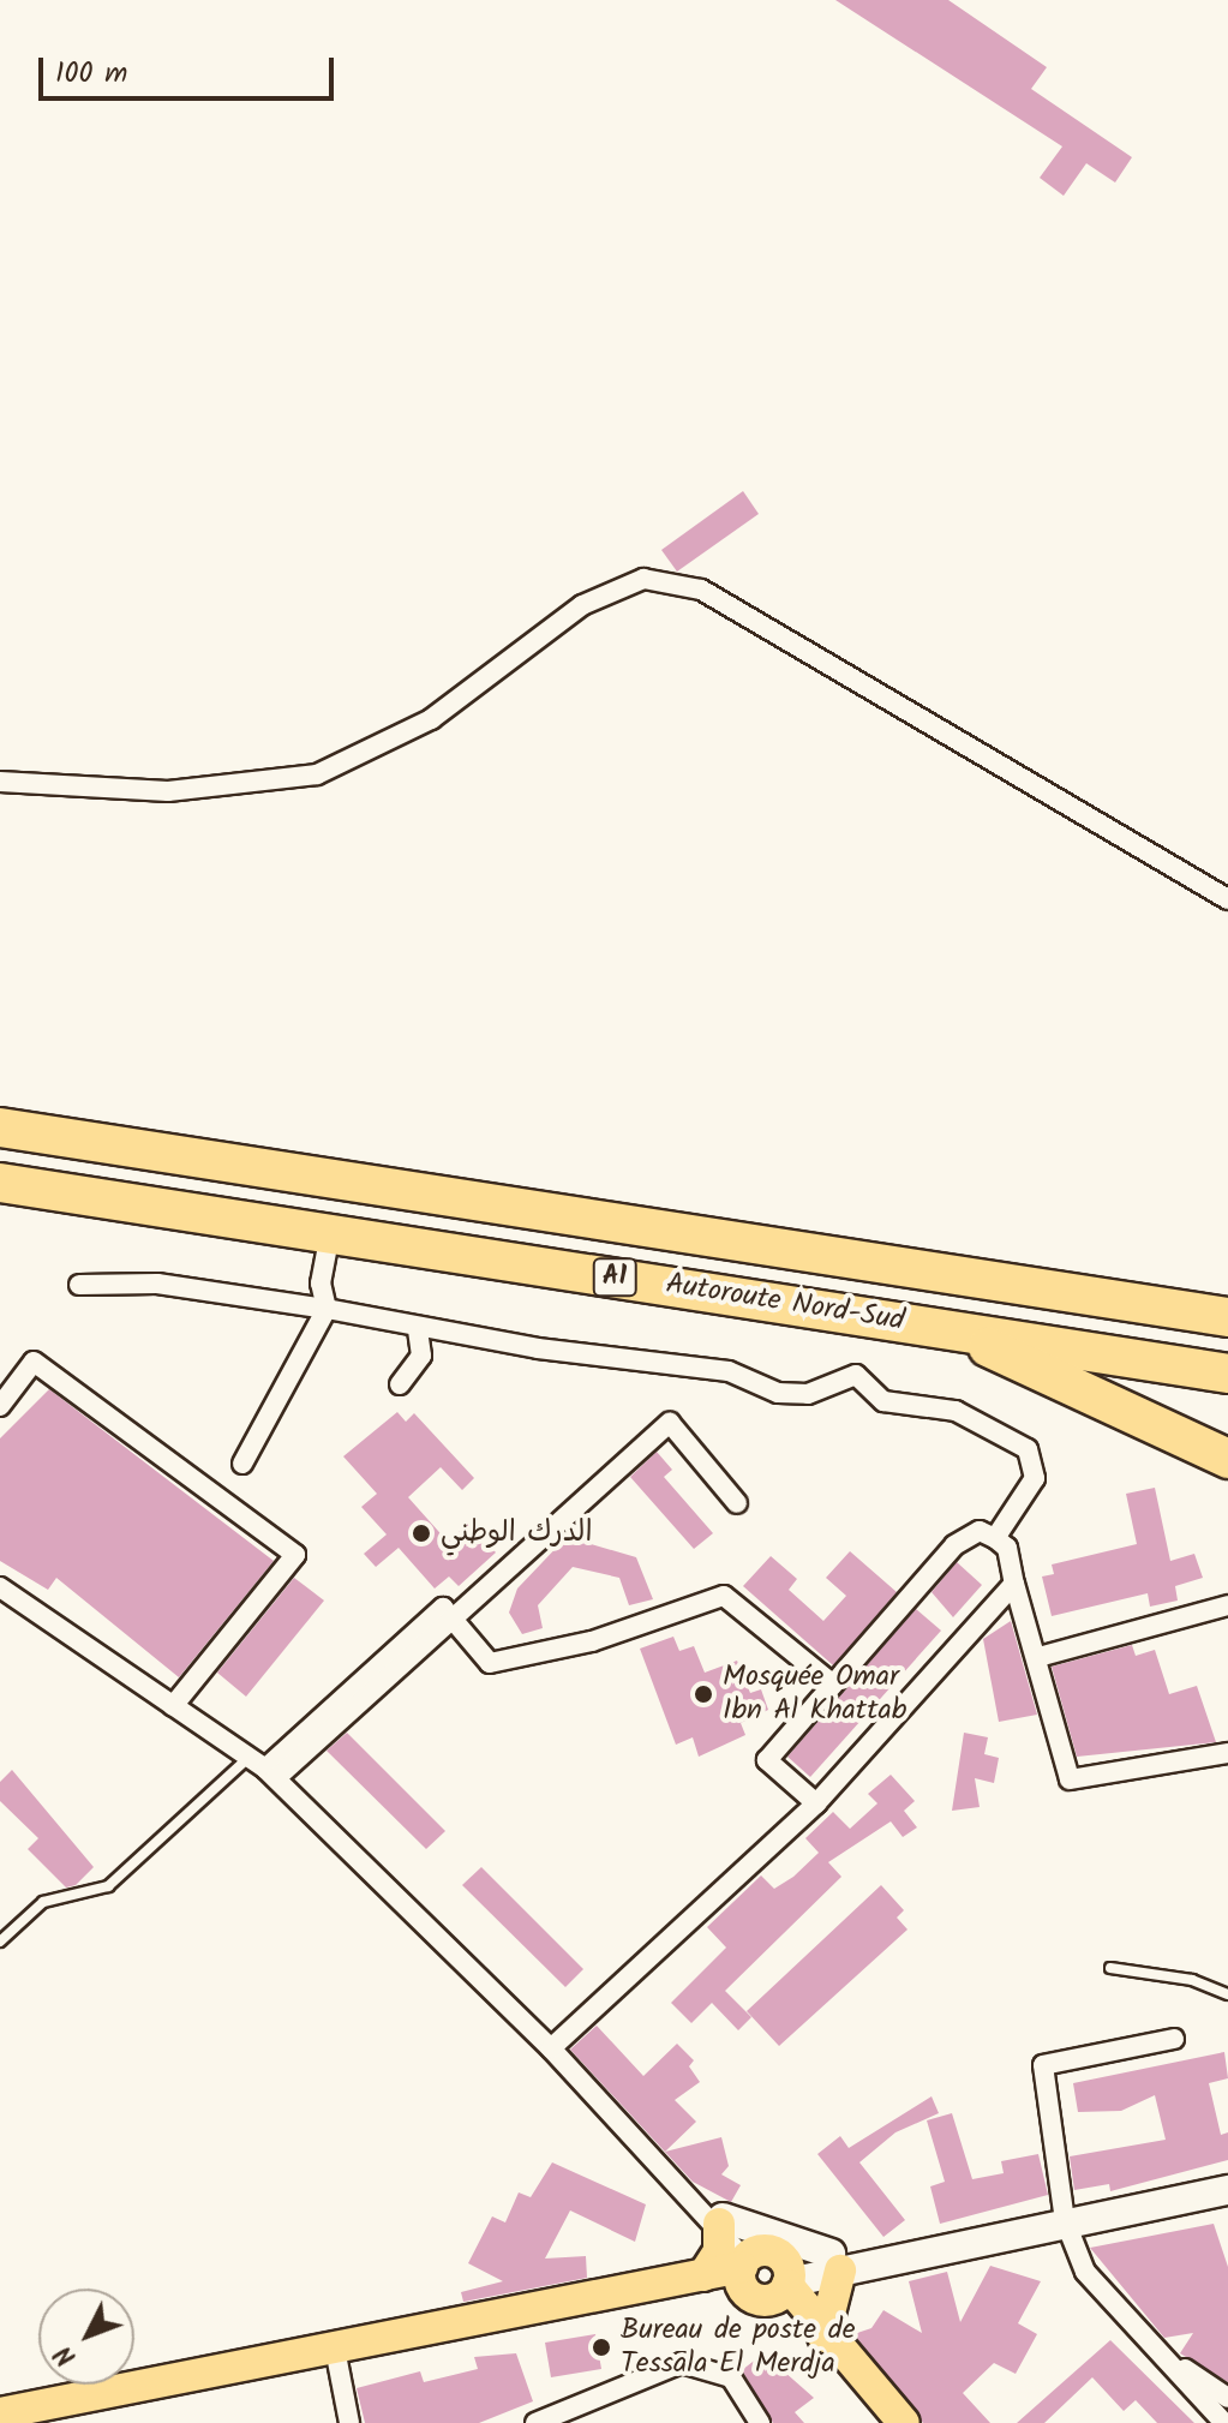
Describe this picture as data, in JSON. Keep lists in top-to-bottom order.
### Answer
{
  "streets": {
    "highway": ["A1", "Autoroute Nord-Sud"]
  },
  "places": ["الدرك الوطني", "Mosquée Omar Ibn Al Khattab", "Bureau de poste de Tessala El Merdja"],
  "scale_bar": "100 m",
  "north": "bottom left"
}
